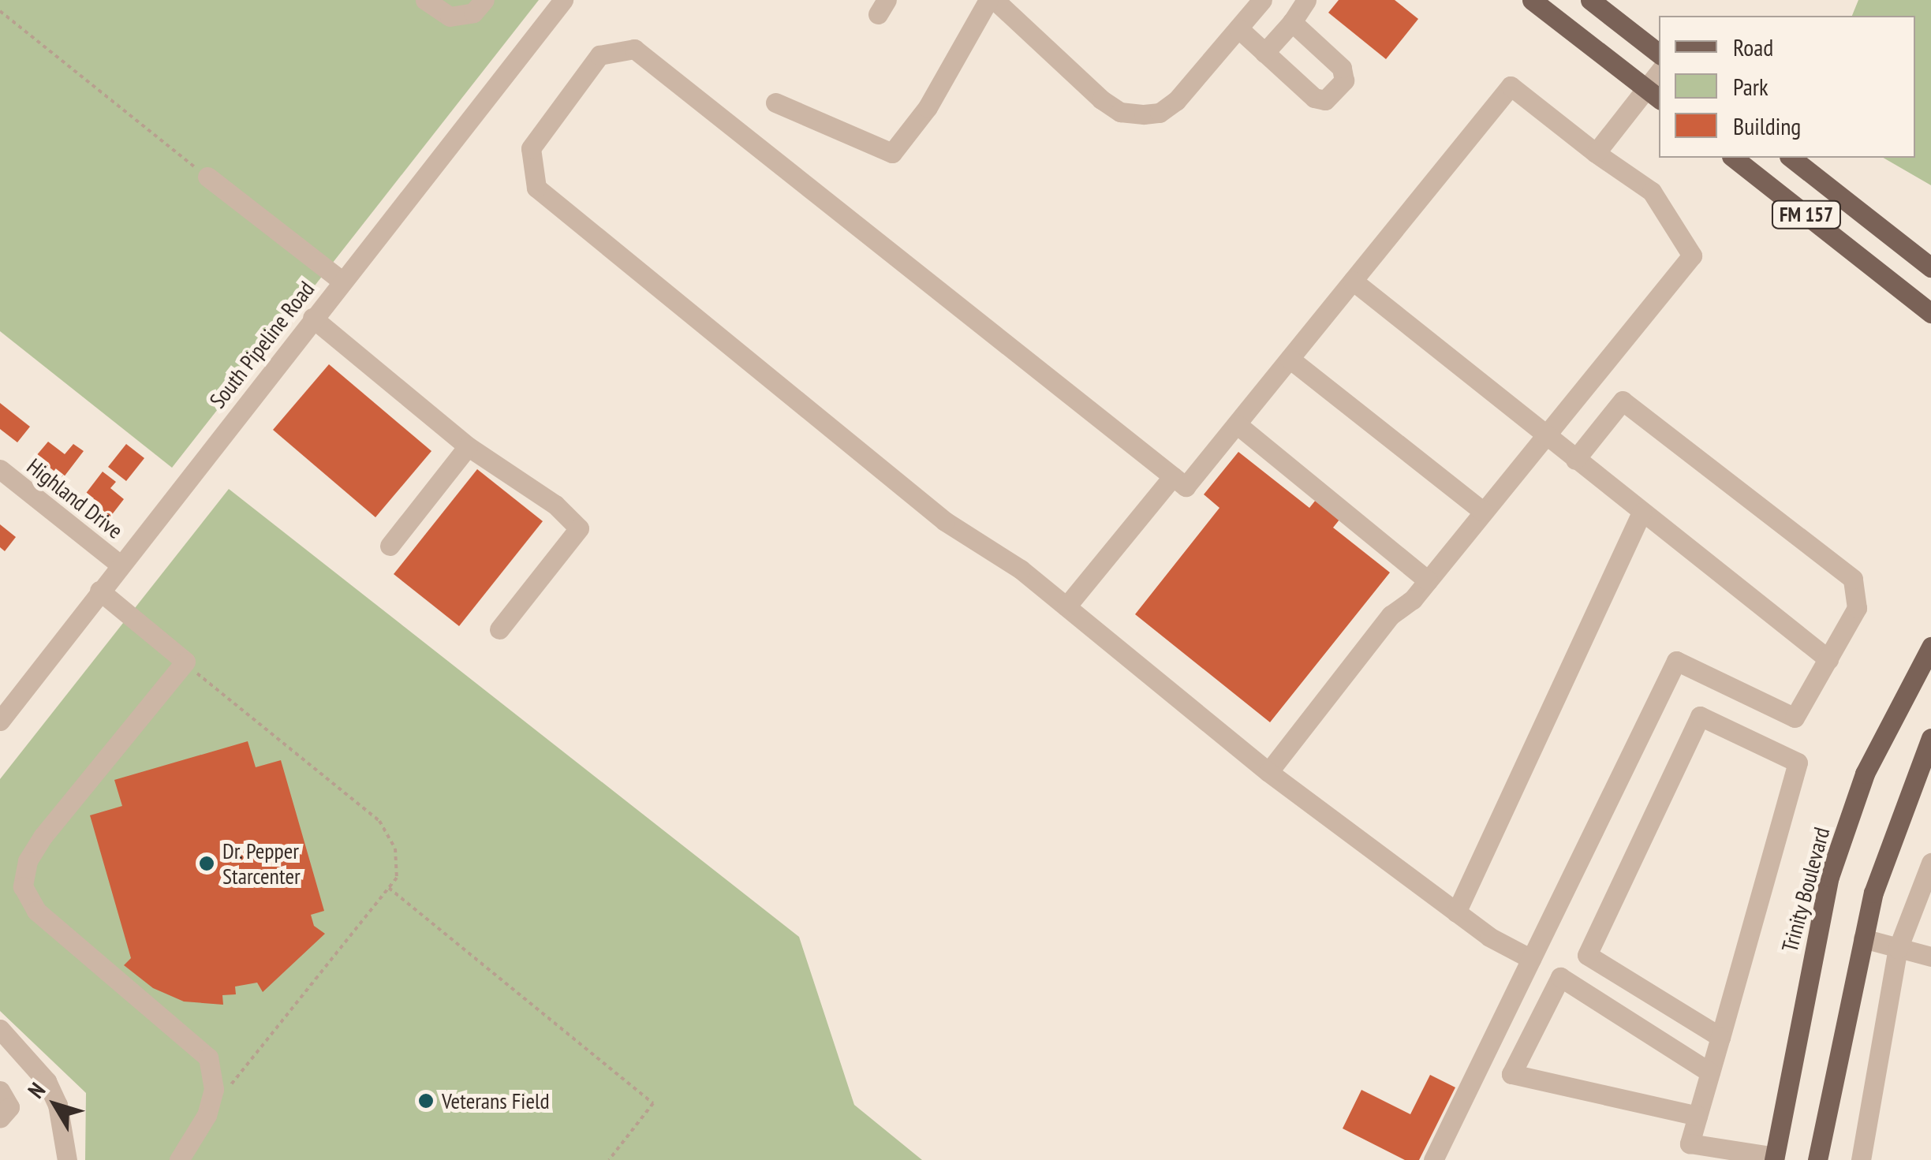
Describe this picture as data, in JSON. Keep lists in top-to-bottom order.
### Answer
{
  "streets": {
    "main road": ["FM 157", "Trinity Boulevard"],
    "street": ["South Pipeline Road", "Highland Drive"]
  },
  "crossings": [
    ["South Pipeline Road", "Highland Drive"]
  ],
  "places": ["Dr. Pepper Starcenter", "Veterans Field"],
  "legend": ["Road", "Park", "Building"],
  "north": "top left"
}
